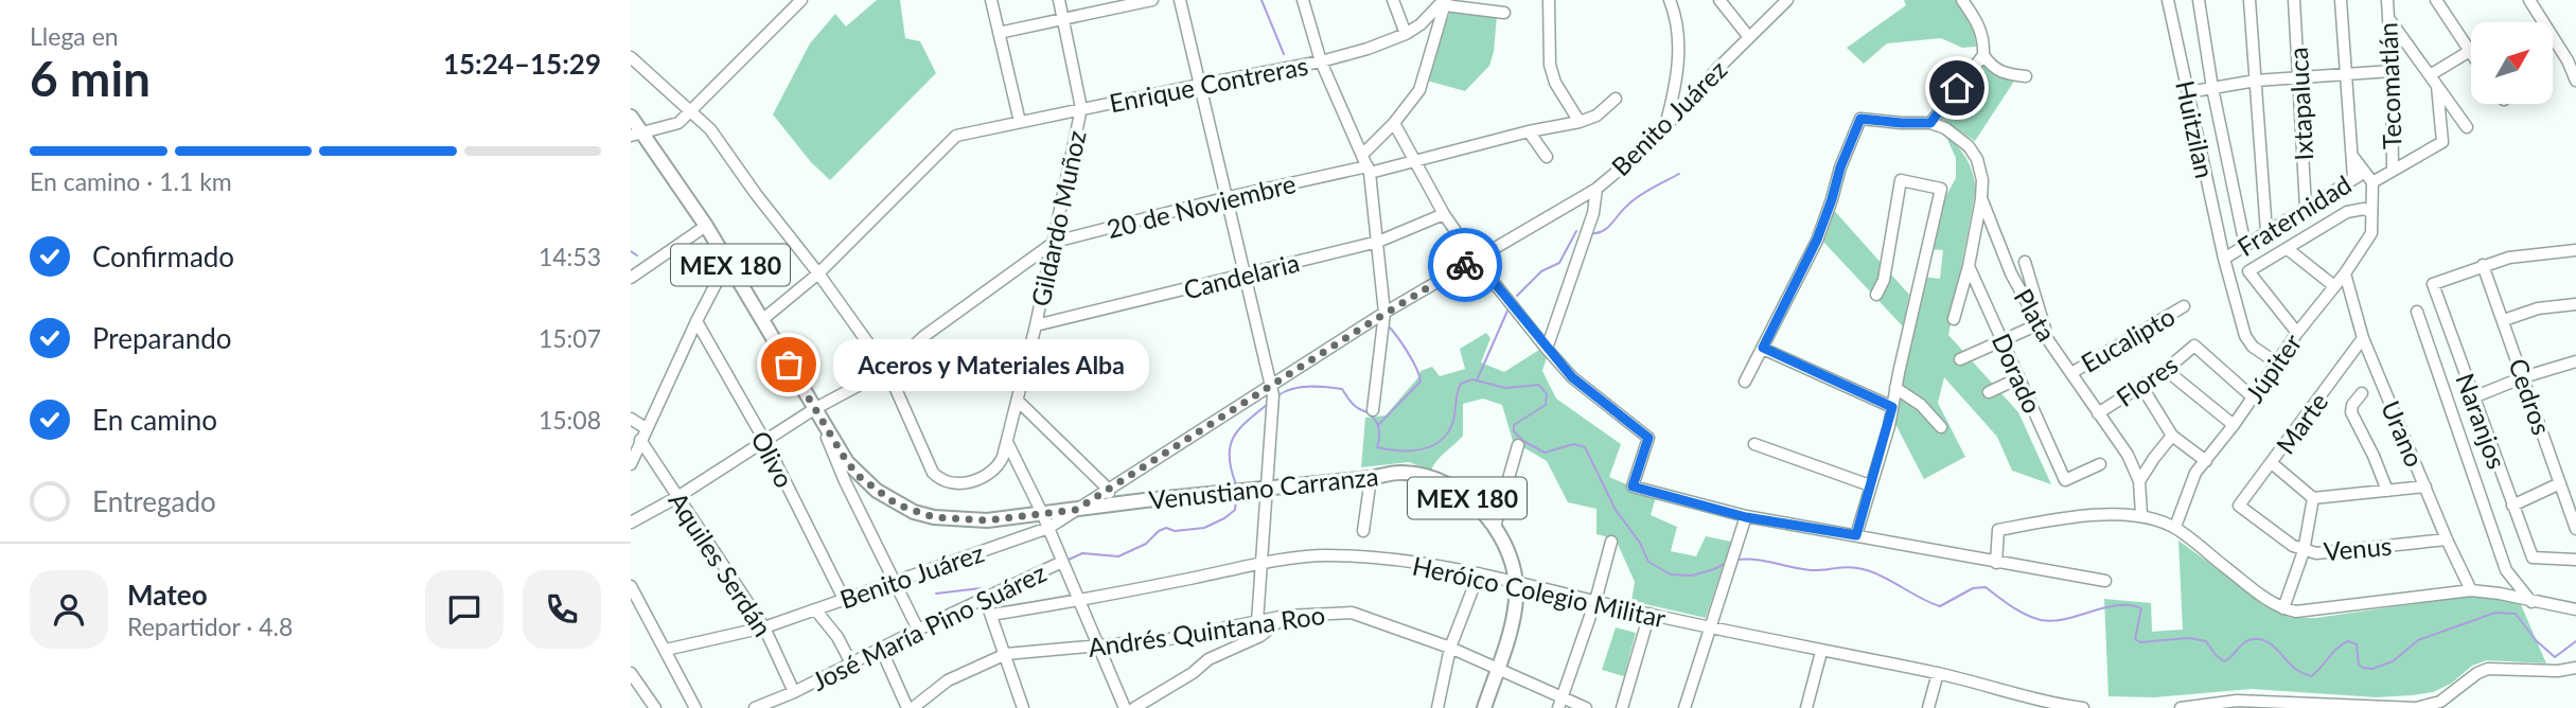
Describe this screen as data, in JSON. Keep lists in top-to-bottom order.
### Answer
{
  "streets": {
    "main road": ["MEX 180", "Venustiano Carranza"],
    "street": [
      "Enrique Contreras",
      "Tecomatlán",
      "Ixtapaluca",
      "Benito Juárez",
      "Huitzilan",
      "20 de Noviembre",
      "Fraternidad",
      "Gildardo Muñoz",
      "Candelaria",
      "Plata",
      "Eucalipto",
      "Júpiter",
      "Dorado",
      "Flores",
      "Cedros",
      "Naranjos",
      "Marte",
      "Urano",
      "Olivo",
      "Venus",
      "Aquiles Serdán",
      "Heróico Colegio Militar",
      "José María Pino Suárez",
      "Andrés Quintana Roo"
    ]
  },
  "crossings": [
    ["Enrique Contreras", "Gildardo Muñoz"],
    ["Enrique Contreras", "MEX 180"],
    ["Ixtapaluca", "Fraternidad"],
    ["Benito Juárez", "Olivo"],
    ["Benito Juárez", "Venustiano Carranza"],
    ["Benito Juárez", "Aquiles Serdán"],
    ["Huitzilan", "Fraternidad"],
    ["Huitzilan", "Júpiter"],
    ["20 de Noviembre", "Gildardo Muñoz"],
    ["20 de Noviembre", "MEX 180"],
    ["20 de Noviembre", "Olivo"],
    ["20 de Noviembre", "Venustiano Carranza"],
    ["20 de Noviembre", "Aquiles Serdán"],
    ["Gildardo Muñoz", "Candelaria"],
    ["MEX 180", "Venustiano Carranza"],
    ["Plata", "Eucalipto"],
    ["Plata", "Flores"],
    ["Júpiter", "Flores"],
    ["Júpiter", "Urano"],
    ["Cedros", "Naranjos"],
    ["Marte", "Urano"],
    ["Marte", "Venus"],
    ["Urano", "Venus"],
    ["Venustiano Carranza", "Heróico Colegio Militar"],
    ["Venustiano Carranza", "Andrés Quintana Roo"],
    ["Aquiles Serdán", "José María Pino Suárez"]
  ],
  "places": ["Aceros y Materiales Alba"],
  "north": "top right",
  "page": {
    "heading": ["6 min", "Llega en", "15:24–15:29"],
    "panel": ["Mateo", "Repartidor · 4.8"],
    "bar": "En camino · 1.1 km",
    "list": [
      ["Confirmado", "14:53"],
      ["Preparando", "15:07"],
      ["En camino", "15:08"],
      "Entregado"
    ],
    "bubble": "Aceros y Materiales Alba"
  }
}
